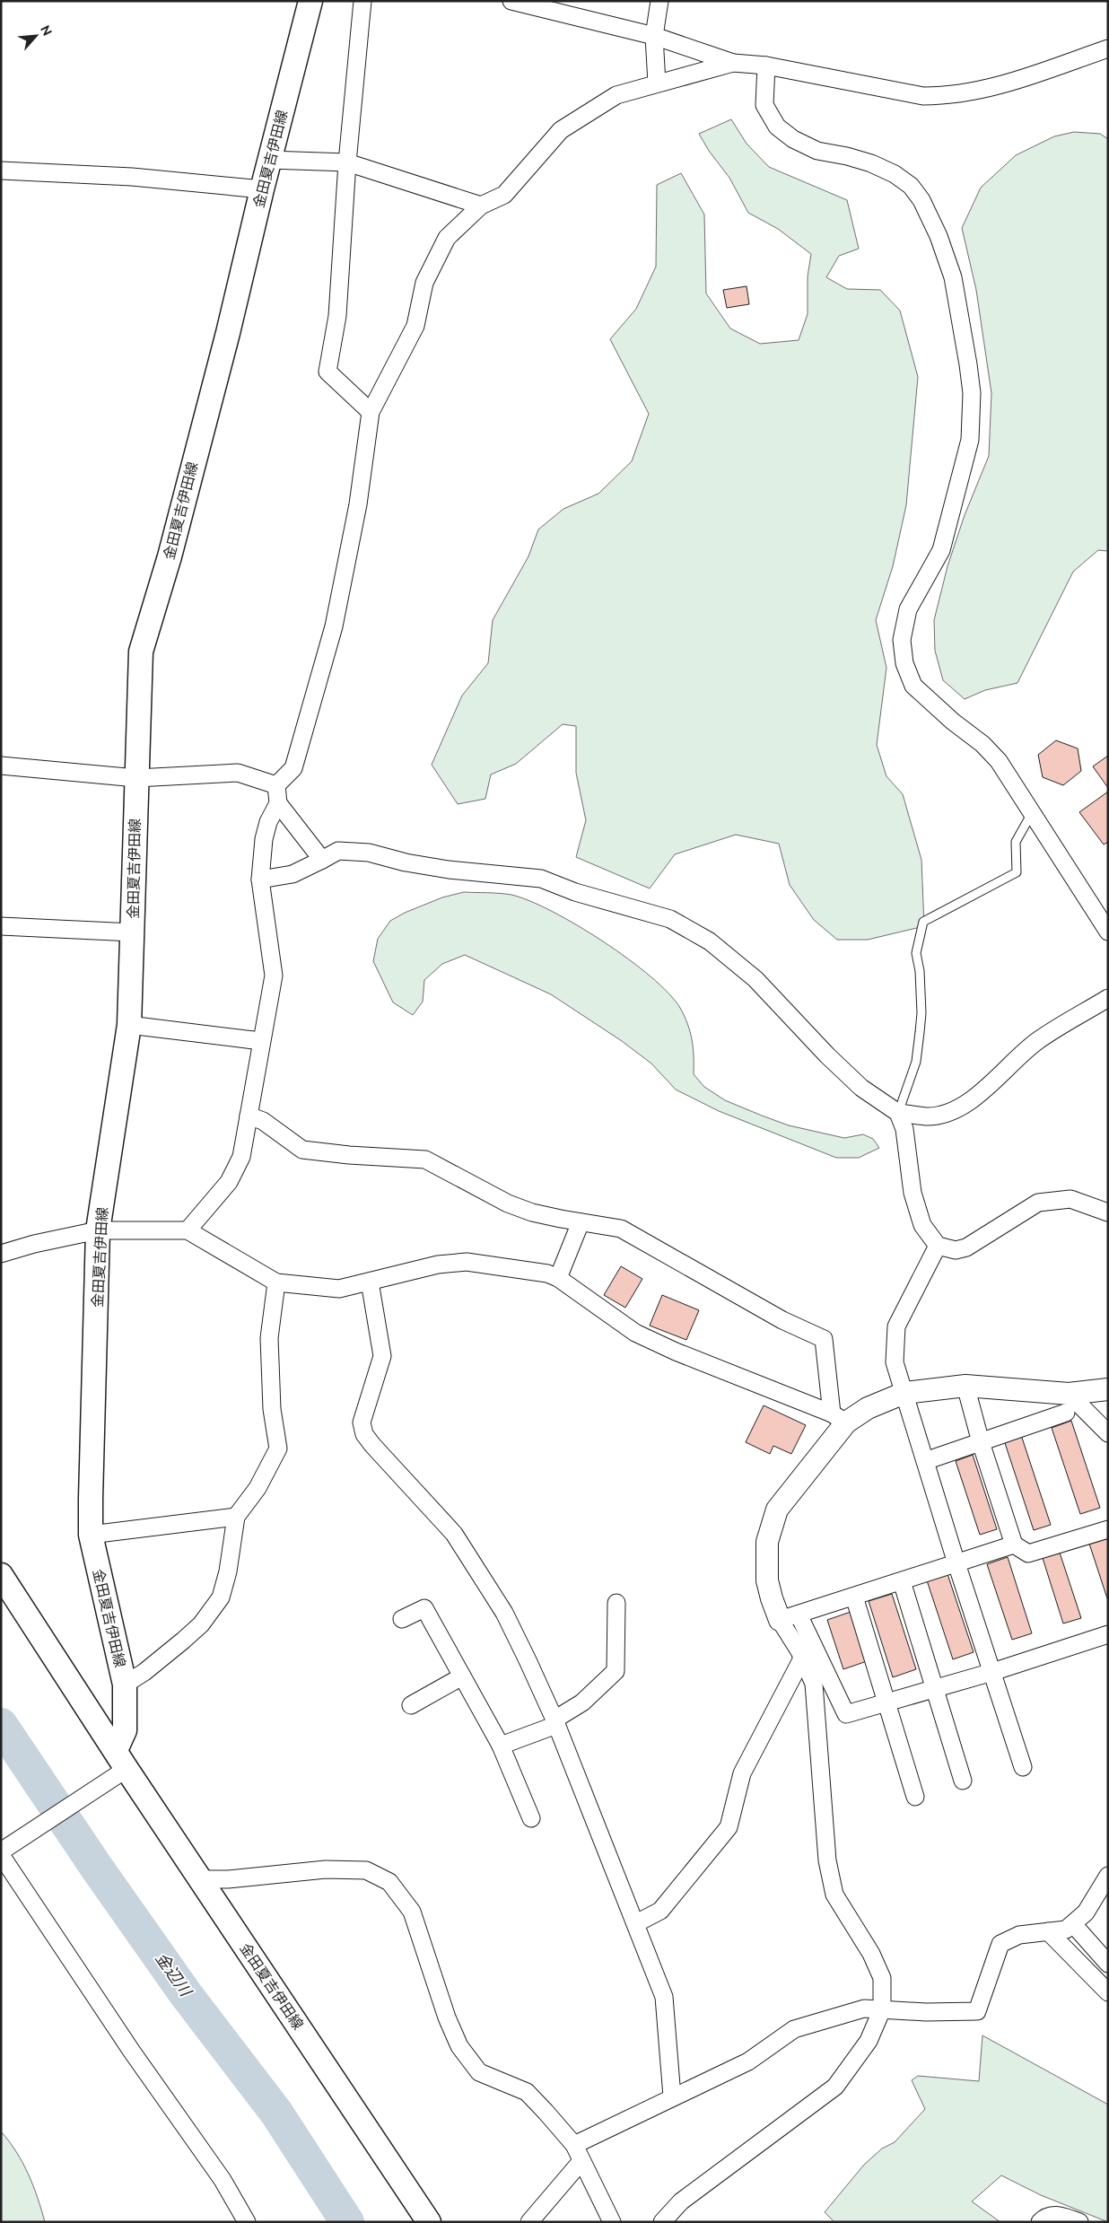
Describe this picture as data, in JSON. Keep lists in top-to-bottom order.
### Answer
{
  "streets": {
    "main road": ["金田夏吉伊田線"]
  },
  "water": ["金辺川"],
  "north": "top right"
}
